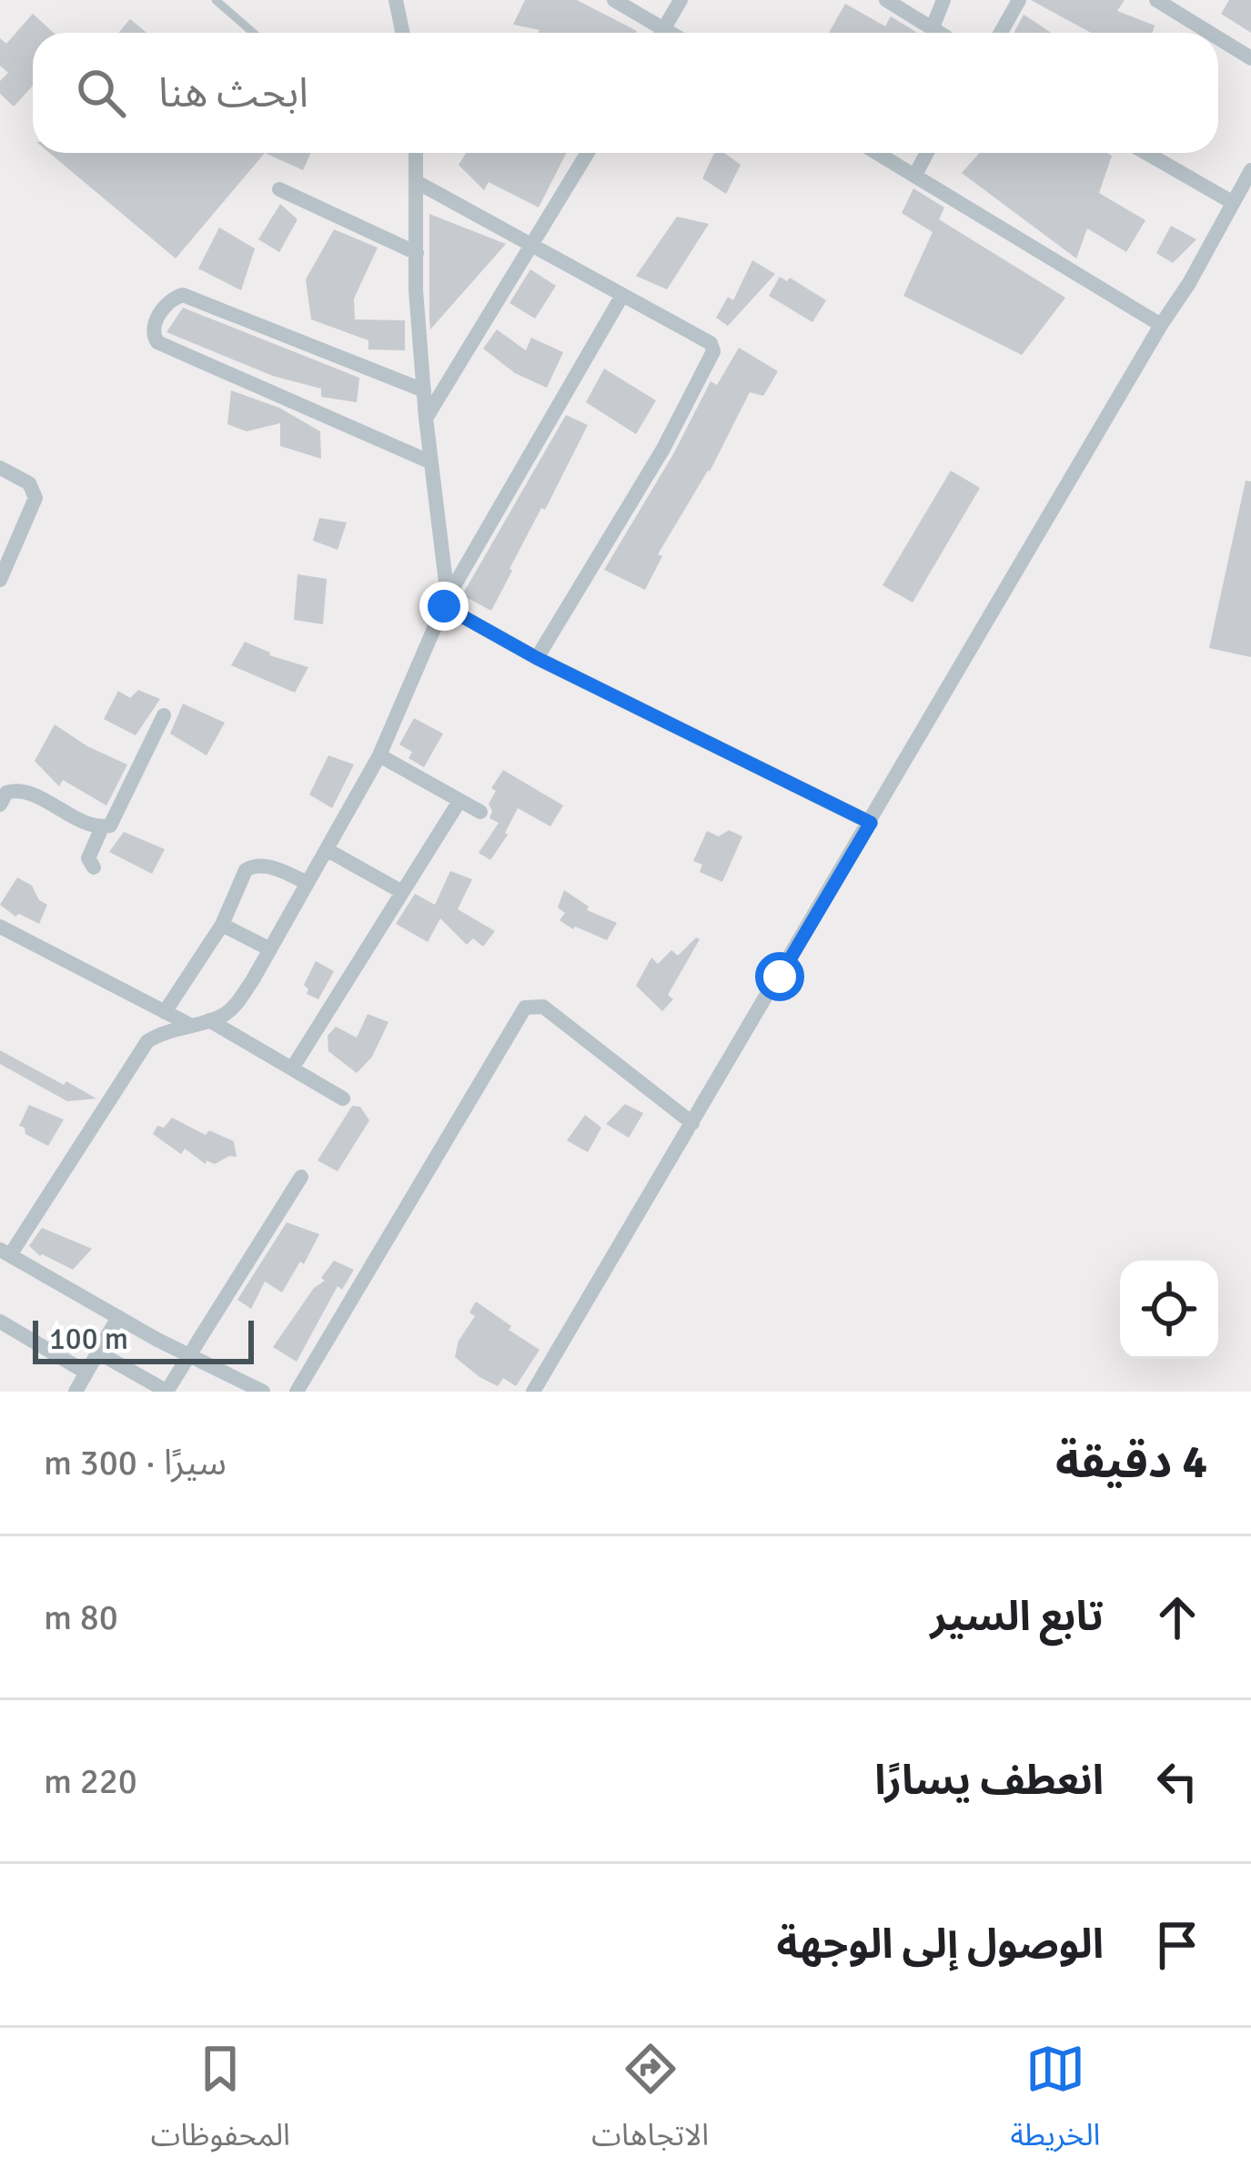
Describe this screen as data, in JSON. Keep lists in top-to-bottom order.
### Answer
{
  "scale_bar": "100 m",
  "page": {
    "search": "ابحث هنا",
    "scale": "100 m",
    "heading": ["4 دقيقة", "سيرًا · 300 m"],
    "list": [
      ["تابع السير", "80 m"],
      ["انعطف يسارًا", "220 m"],
      "الوصول إلى الوجهة"
    ],
    "nav": ["الخريطة", "الاتجاهات", "المحفوظات"]
  }
}
